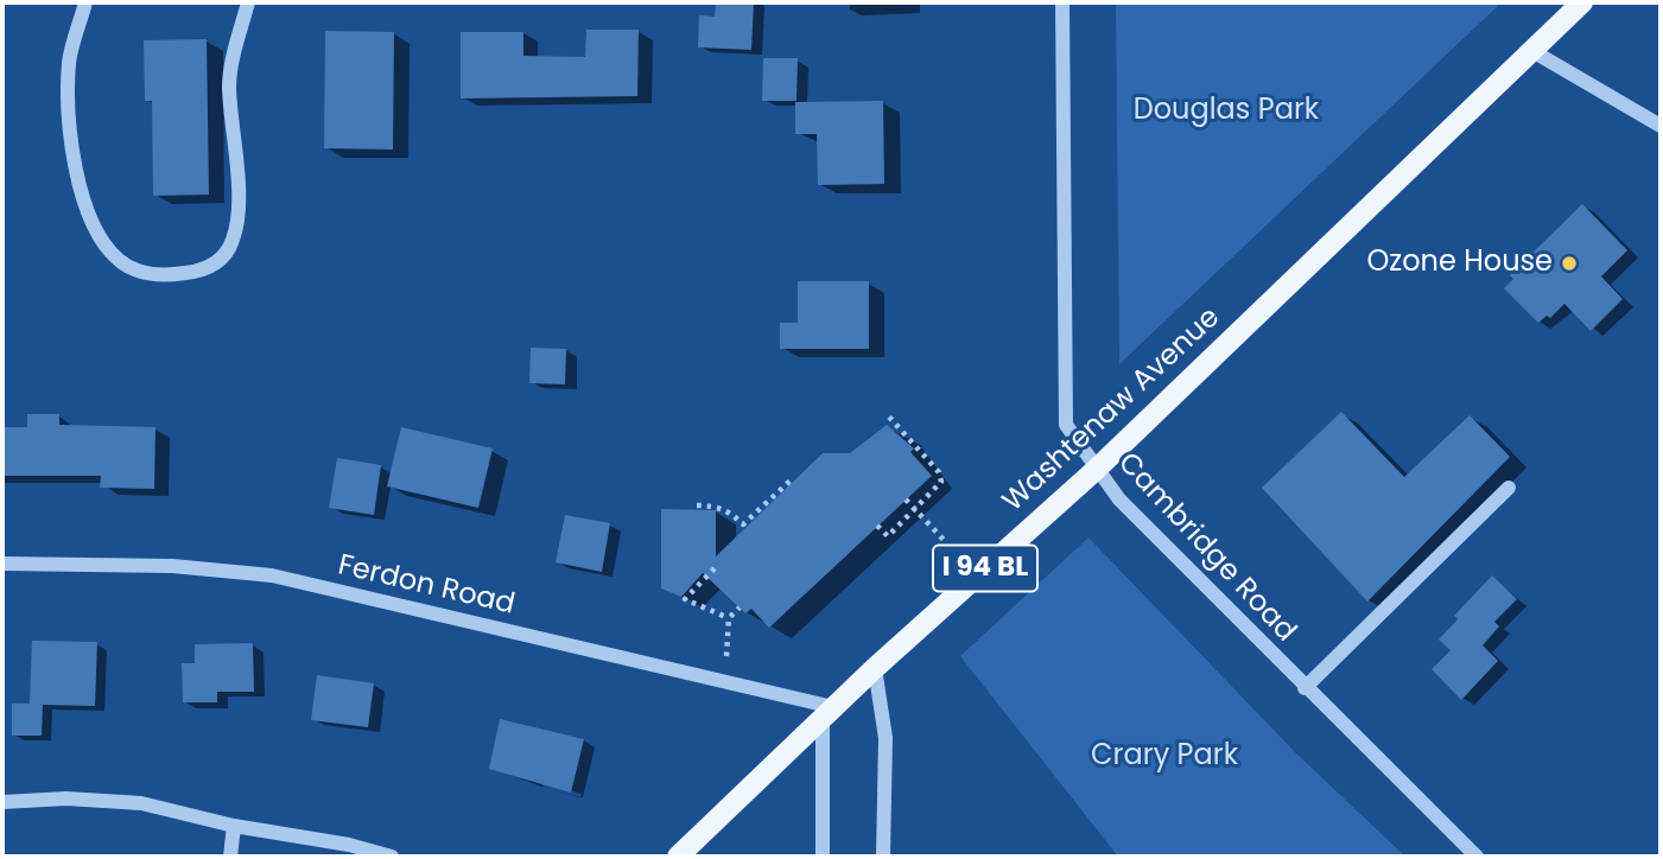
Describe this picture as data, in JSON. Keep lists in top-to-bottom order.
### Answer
{
  "streets": {
    "main road": ["Washtenaw Avenue", "I 94 BL"],
    "street": ["Cambridge Road", "Ferdon Road"]
  },
  "crossings": [
    ["Washtenaw Avenue", "Cambridge Road"],
    ["Washtenaw Avenue", "Ferdon Road"]
  ],
  "parks": ["Douglas Park", "Crary Park"],
  "places": ["Ozone House"]
}
